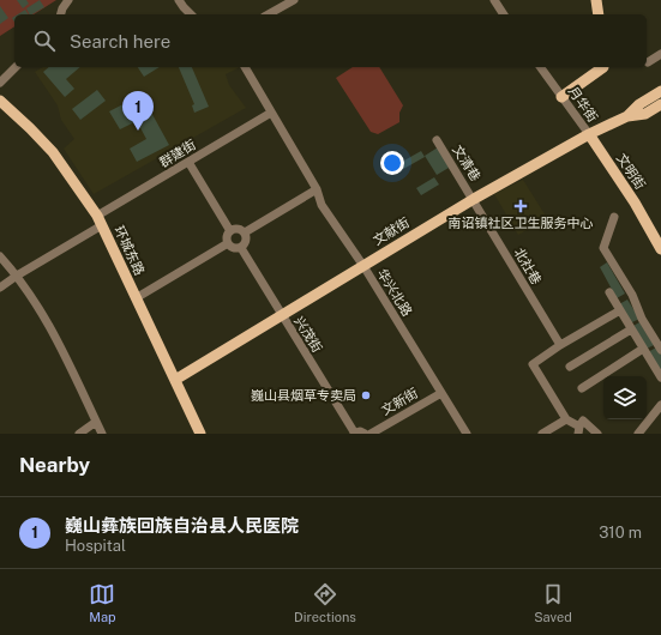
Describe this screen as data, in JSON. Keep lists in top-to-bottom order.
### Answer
{
  "streets": {
    "main road": ["文明街", "文献街", "环城东路"],
    "street": [
      "月华街",
      "群建街",
      "文清巷",
      "北社巷",
      "华兴北路",
      "兴茂街",
      "文新街"
    ]
  },
  "crossings": [
    ["月华街", "文明街"],
    ["月华街", "文献街"],
    ["群建街", "环城东路"],
    ["群建街", "华兴北路"],
    ["文清巷", "文献街"],
    ["文清巷", "北社巷"],
    ["文明街", "文献街"],
    ["文献街", "环城东路"],
    ["文献街", "北社巷"],
    ["文献街", "华兴北路"],
    ["文献街", "兴茂街"],
    ["华兴北路", "文新街"]
  ],
  "places": {
    "health": ["南诏镇社区卫生服务中心"],
    "other": ["巍山县烟草专卖局"]
  },
  "page": {
    "search": "Search here",
    "pins": "1",
    "heading": "Nearby",
    "list": [
      {
        "mark": "1",
        "name": "巍山彝族回族自治县人民医院",
        "note": "Hospital",
        "value": "310 m"
      }
    ],
    "nav": ["Map", "Directions", "Saved"]
  }
}
